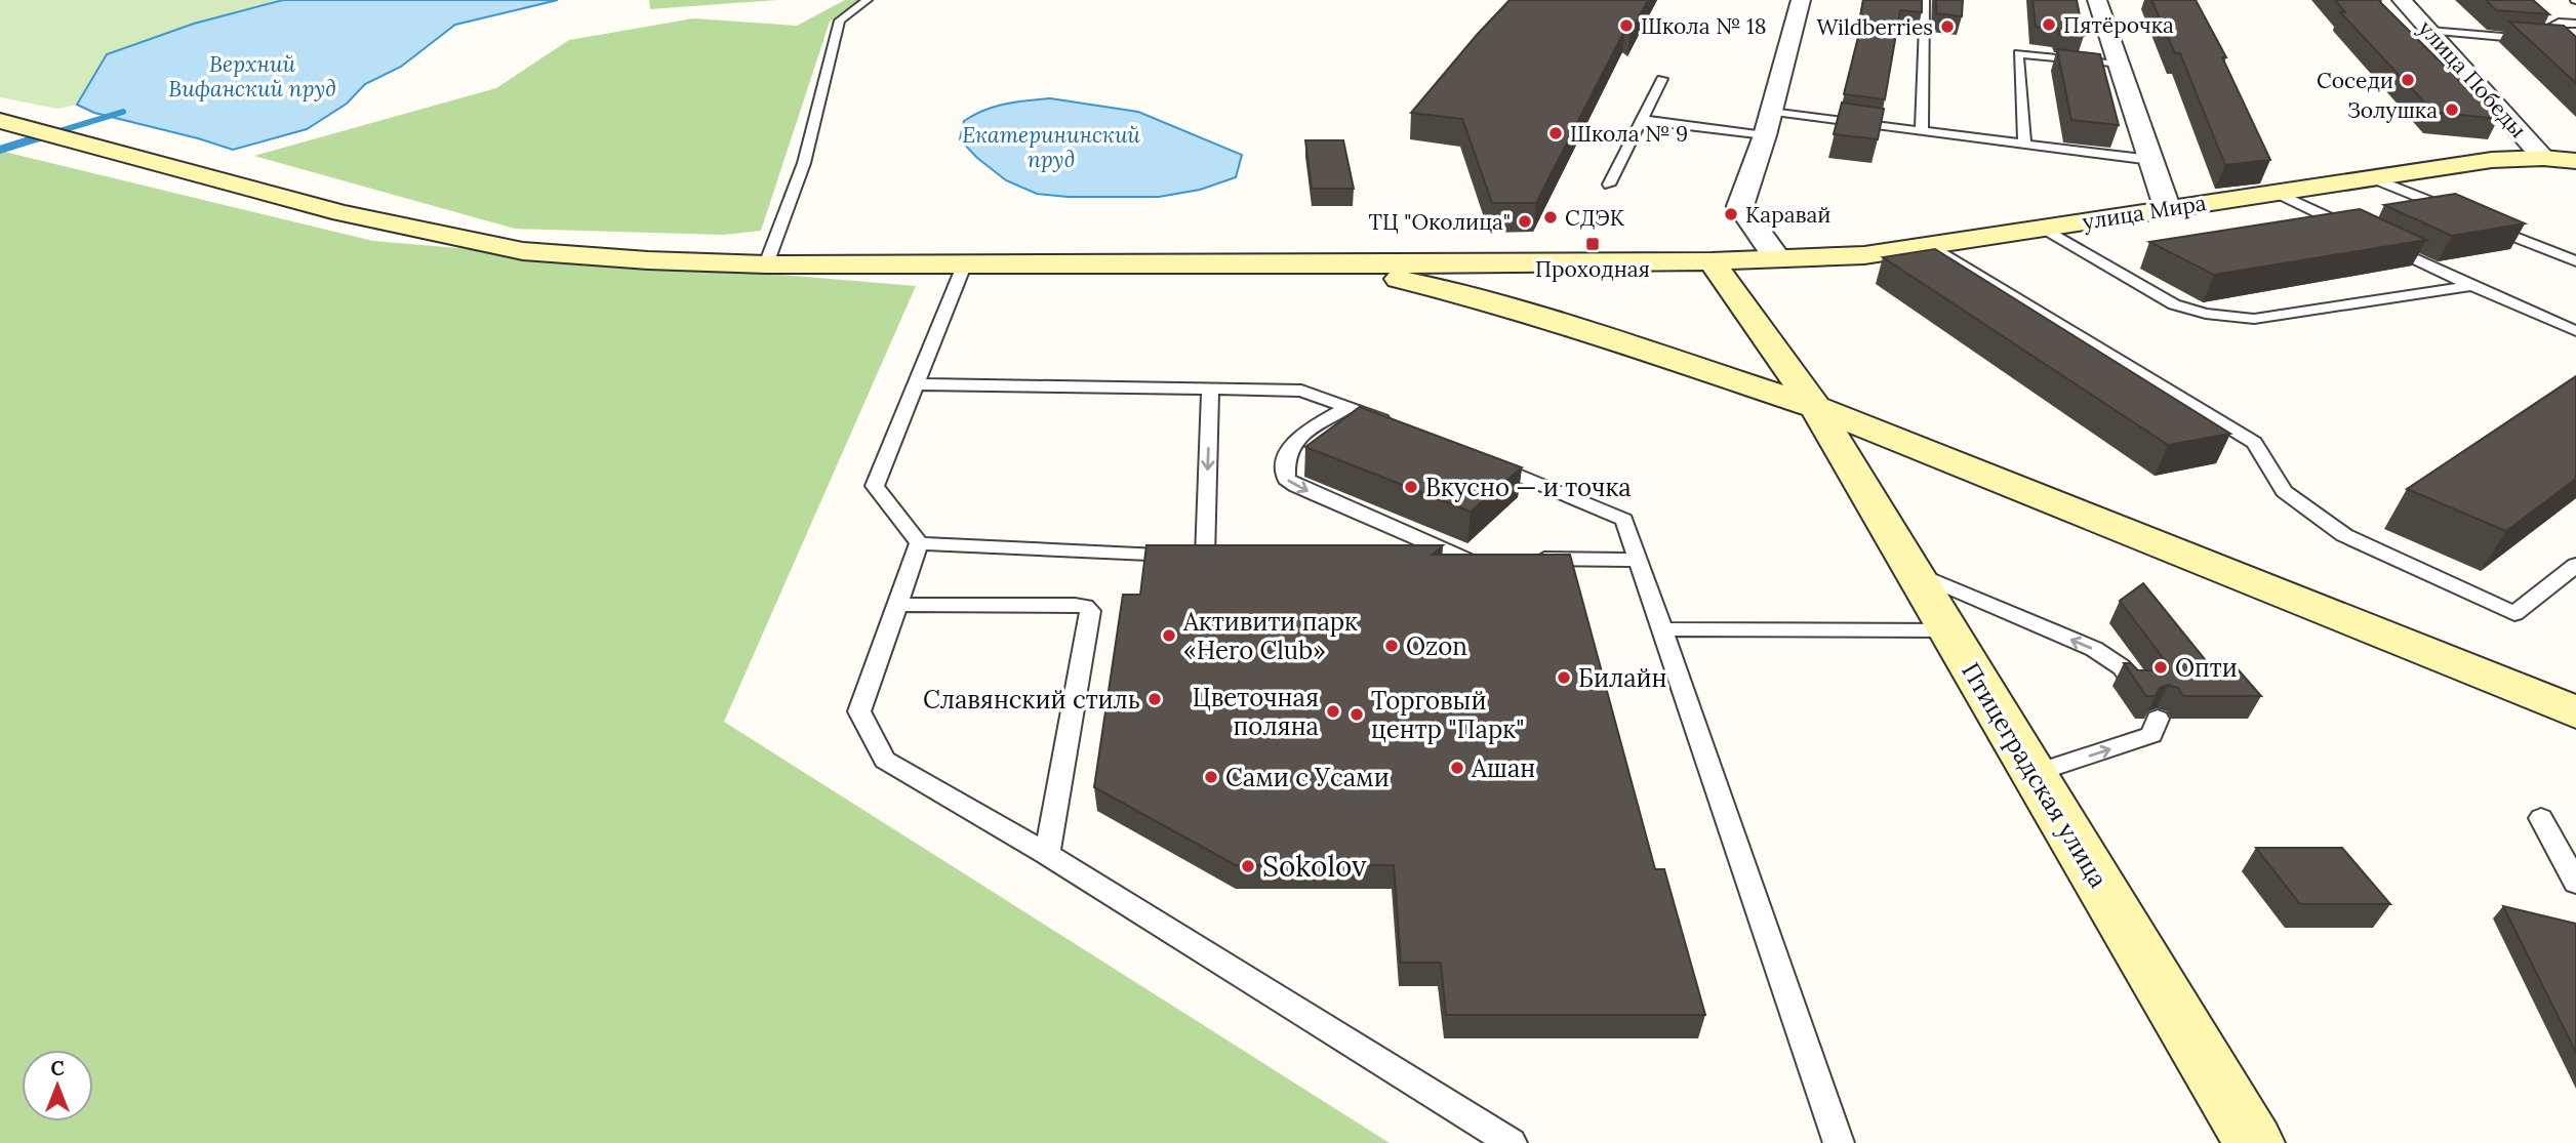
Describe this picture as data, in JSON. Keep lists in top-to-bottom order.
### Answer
{
  "streets": {
    "main road": ["улица Мира", "Птицеградская улица"],
    "street": ["улица Победы"]
  },
  "crossings": [
    ["улица Победы", "улица Мира"],
    ["улица Мира", "Птицеградская улица"]
  ],
  "water": ["Верхний Вифанский пруд", "Екатерининский пруд"],
  "places": {
    "other": [
      "Пятёрочка",
      "Школа № 18",
      "Wildberries",
      "Соседи",
      "Золушка",
      "Школа № 9",
      "Каравай",
      "СДЭК",
      "ТЦ \"Околица\"",
      "Вкусно — и точка",
      "Активити парк «Hero Club»",
      "Ozon",
      "Опти",
      "Билайн",
      "Славянский стиль",
      "Цветочная поляна",
      "Торговый центр \"Парк\"",
      "Ашан",
      "Сами с Усами",
      "Sokolov"
    ],
    "transit": ["Проходная"]
  },
  "north": "top"
}
